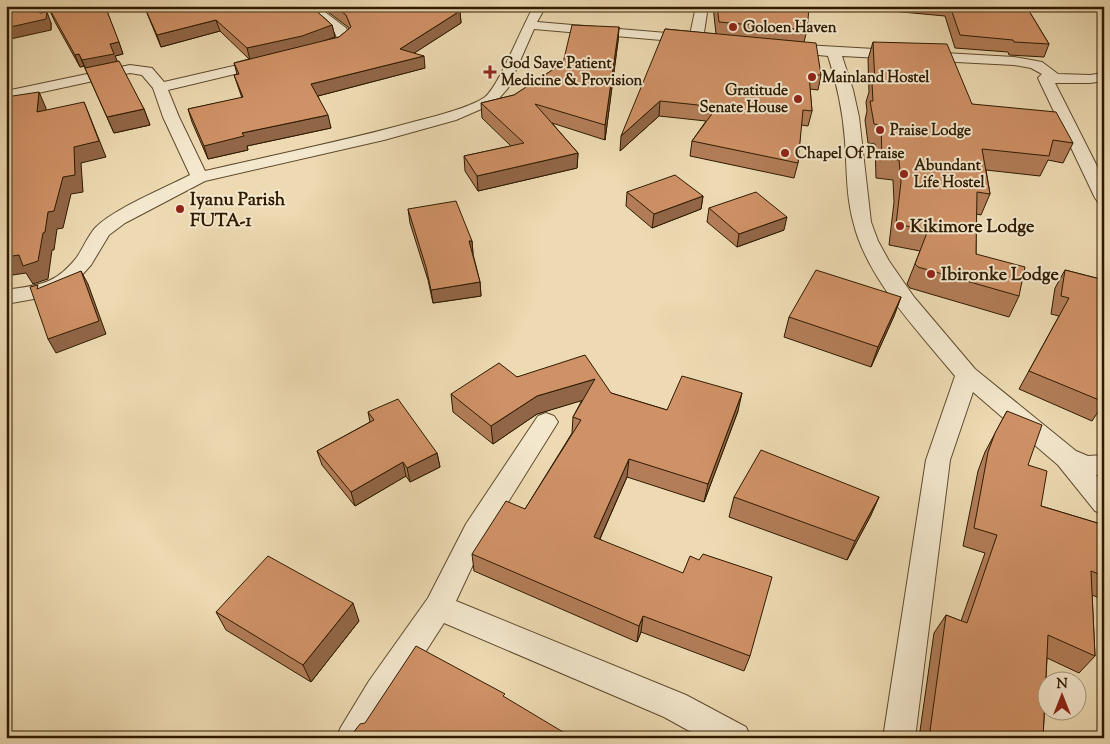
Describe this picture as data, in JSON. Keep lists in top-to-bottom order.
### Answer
{
  "places": {
    "other": [
      "Goloen Haven",
      "Mainland Hostel",
      "Gratitude Senate House",
      "Praise Lodge",
      "Chapel Of Praise",
      "Abundant Life Hostel",
      "Iyanu Parish FUTA-1",
      "Kikimore Lodge",
      "Ibironke Lodge"
    ],
    "health": ["God Save Patient Medicine & Provision"]
  },
  "north": "top"
}
